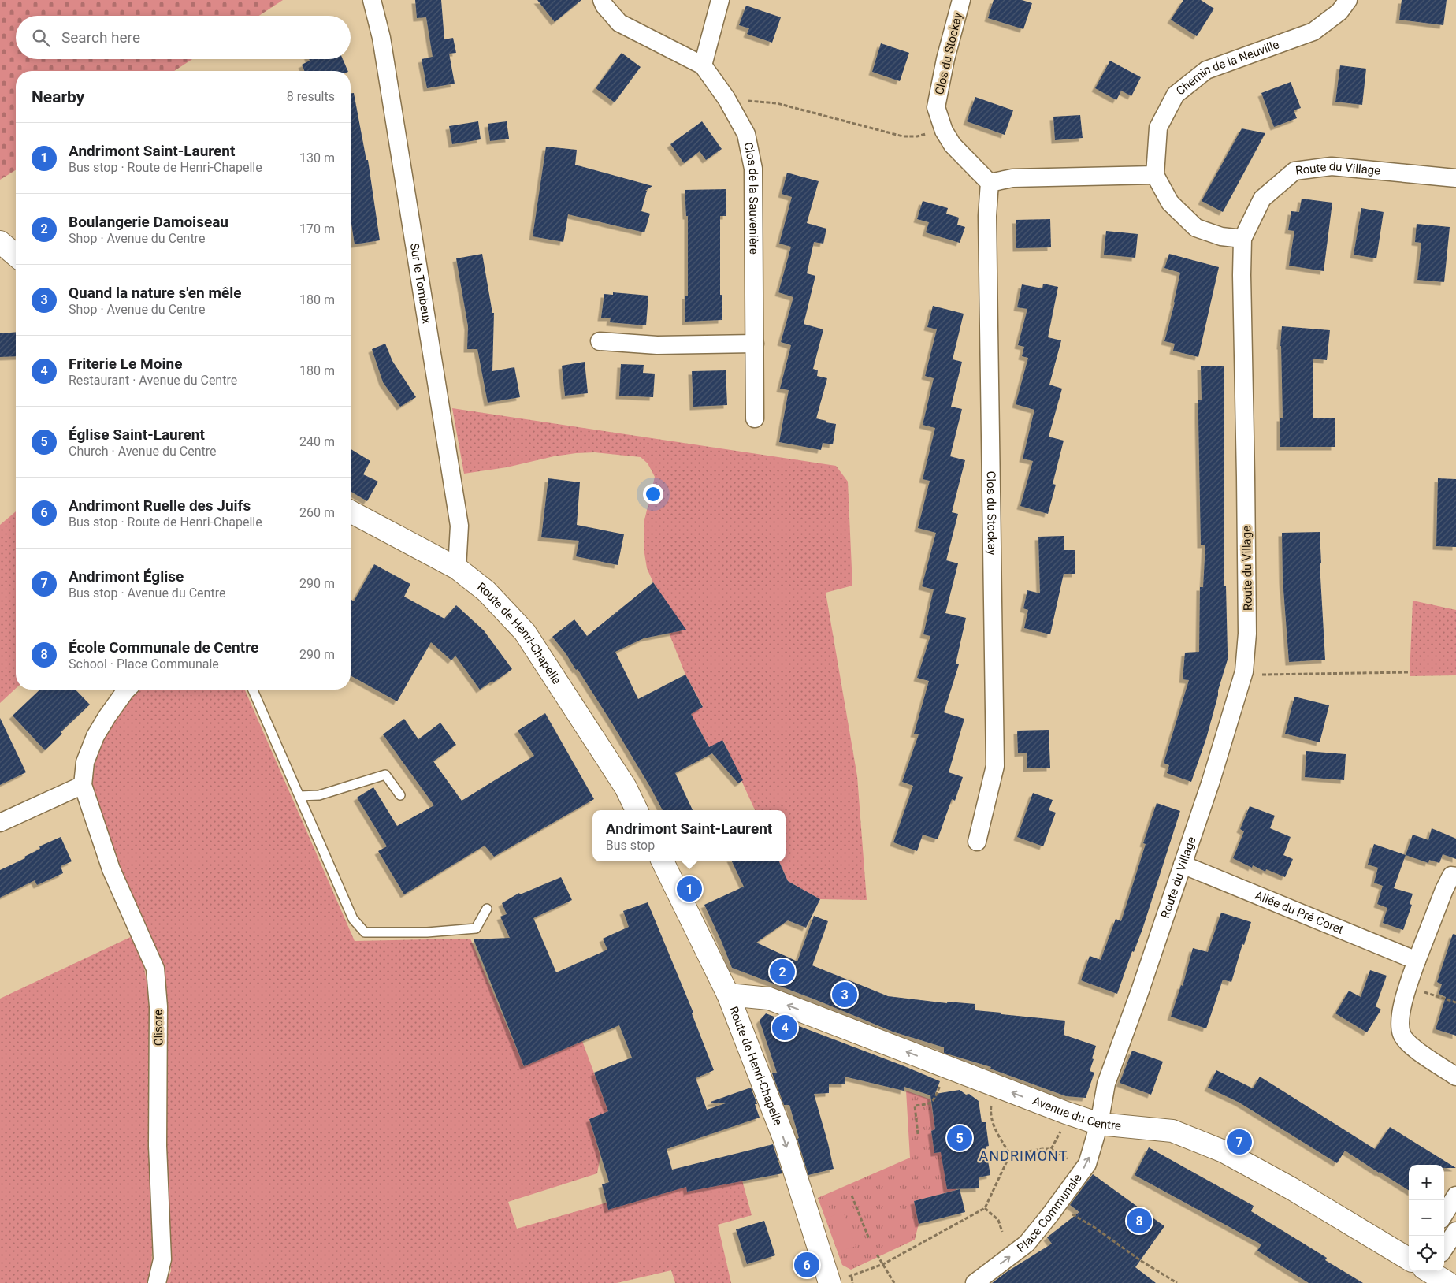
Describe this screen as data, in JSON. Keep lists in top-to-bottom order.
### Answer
{
  "streets": {
    "street": [
      "Clos du Stockay",
      "Chemin de la Neuville",
      "Route du Village",
      "Clos de la Sauvenière",
      "Sur le Tombeux",
      "Route de Henri-Chapelle",
      "Allée du Pré Coret",
      "Clisore",
      "Avenue du Centre",
      "Place Communale"
    ]
  },
  "crossings": [
    ["Route du Village", "Allée du Pré Coret"],
    ["Route du Village", "Avenue du Centre"],
    ["Route du Village", "Place Communale"],
    ["Sur le Tombeux", "Route de Henri-Chapelle"],
    ["Route de Henri-Chapelle", "Avenue du Centre"],
    ["Avenue du Centre", "Place Communale"]
  ],
  "one_way": ["Avenue du Centre", "Place Communale"],
  "districts": ["ANDRIMONT"],
  "page": {
    "search": "Search here",
    "heading": ["Nearby", "8 results"],
    "list": [
      {
        "mark": "1",
        "name": "Andrimont Saint-Laurent",
        "note": "Bus stop · Route de Henri-Chapelle",
        "value": "130 m"
      },
      {
        "mark": "2",
        "name": "Boulangerie Damoiseau",
        "note": "Shop · Avenue du Centre",
        "value": "170 m"
      },
      {
        "mark": "3",
        "name": "Quand la nature s'en mêle",
        "note": "Shop · Avenue du Centre",
        "value": "180 m"
      },
      {
        "mark": "4",
        "name": "Friterie Le Moine",
        "note": "Restaurant · Avenue du Centre",
        "value": "180 m"
      },
      {
        "mark": "5",
        "name": "Église Saint-Laurent",
        "note": "Church · Avenue du Centre",
        "value": "240 m"
      },
      {
        "mark": "6",
        "name": "Andrimont Ruelle des Juifs",
        "note": "Bus stop · Route de Henri-Chapelle",
        "value": "260 m"
      },
      {
        "mark": "7",
        "name": "Andrimont Église",
        "note": "Bus stop · Avenue du Centre",
        "value": "290 m"
      },
      {
        "mark": "8",
        "name": "École Communale de Centre",
        "note": "School · Place Communale",
        "value": "290 m"
      }
    ],
    "popup": ["Andrimont Saint-Laurent", "Bus stop"],
    "pins": [
      "1",
      "2",
      "3",
      "4",
      "5",
      "7",
      "8",
      "6"
    ],
    "map_buttons": ["+", "−"]
  }
}
